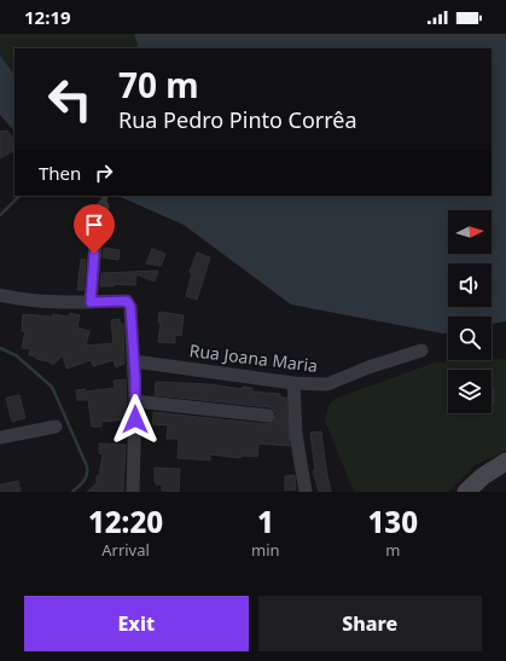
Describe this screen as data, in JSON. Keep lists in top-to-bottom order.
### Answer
{
  "streets": {
    "street": ["Rua Joana Maria"]
  },
  "north": "right",
  "page": {
    "status": "12:19",
    "turn": ["70 m", "Rua Pedro Pinto Corrêa"],
    "then": "Then",
    "eta": [
      "12:20",
      "Arrival",
      "1",
      "min",
      "130",
      "m"
    ],
    "buttons": ["Exit", "Share"]
  }
}
